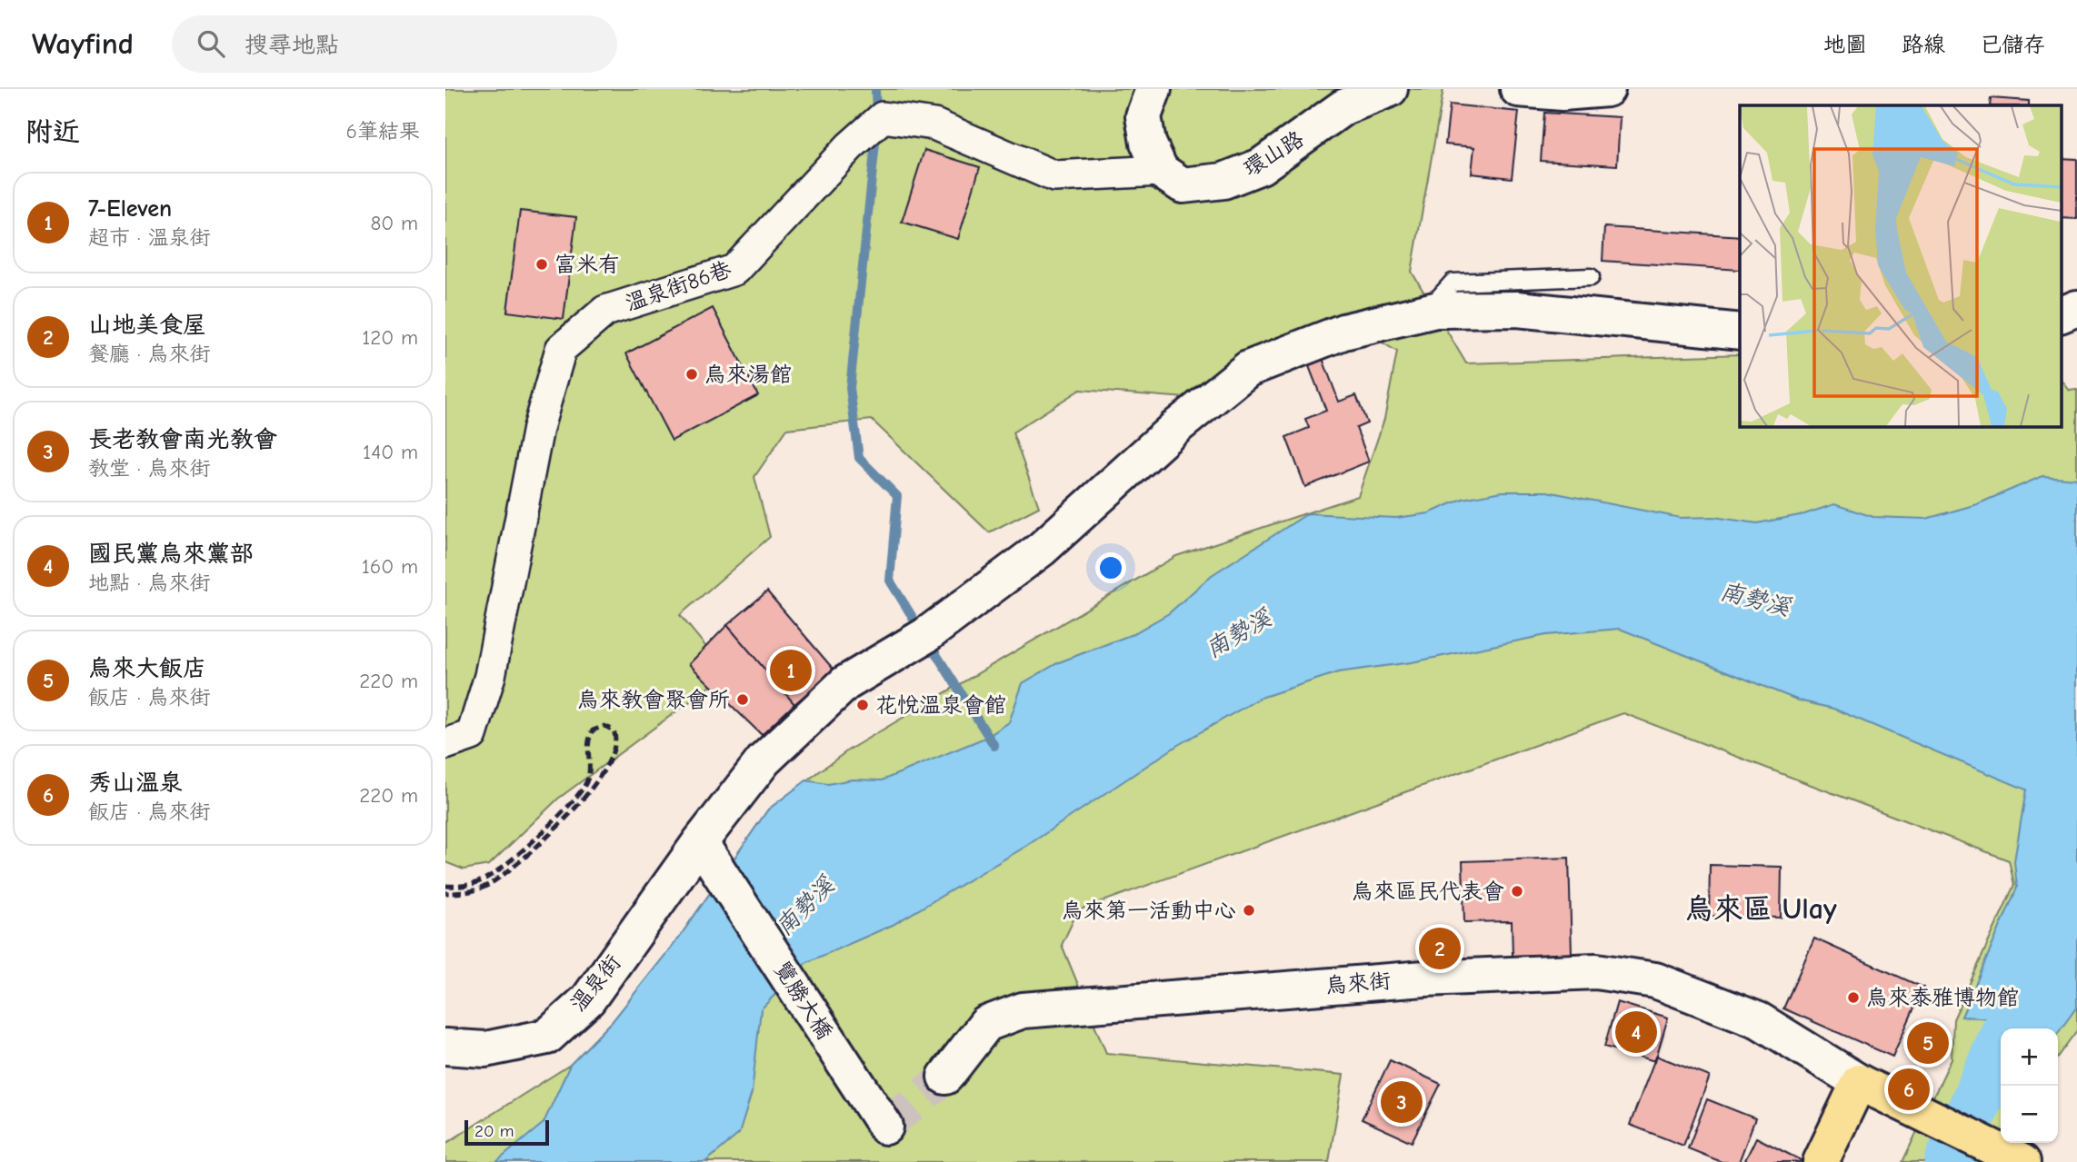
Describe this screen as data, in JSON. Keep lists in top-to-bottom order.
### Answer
{
  "streets": {
    "main road": ["烏來街"],
    "street": [
      "環山路",
      "溫泉街86巷",
      "溫泉街",
      "覽勝大橋"
    ]
  },
  "crossings": [
    ["環山路", "溫泉街86巷"],
    ["溫泉街", "覽勝大橋"]
  ],
  "districts": ["烏來區 Ulay"],
  "water": ["南勢溪"],
  "places": [
    "富米有",
    "烏來湯館",
    "烏來教會聚會所",
    "花悅溫泉會館",
    "烏來區民代表會",
    "烏來第一活動中心",
    "烏來泰雅博物館"
  ],
  "scale_bar": "20 m",
  "page": {
    "header": "Wayfind",
    "search": "搜尋地點",
    "nav": ["地圖", "路線", "已儲存"],
    "heading": ["附近", "6筆結果"],
    "list": [
      {
        "mark": "1",
        "name": "7-Eleven",
        "note": "超市 · 溫泉街",
        "value": "80 m"
      },
      {
        "mark": "2",
        "name": "山地美食屋",
        "note": "餐廳 · 烏來街",
        "value": "120 m"
      },
      {
        "mark": "3",
        "name": "長老教會南光教會",
        "note": "教堂 · 烏來街",
        "value": "140 m"
      },
      {
        "mark": "4",
        "name": "國民黨烏來黨部",
        "note": "地點 · 烏來街",
        "value": "160 m"
      },
      {
        "mark": "5",
        "name": "烏來大飯店",
        "note": "飯店 · 烏來街",
        "value": "220 m"
      },
      {
        "mark": "6",
        "name": "秀山溫泉",
        "note": "飯店 · 烏來街",
        "value": "220 m"
      }
    ],
    "pins": [
      "1",
      "2",
      "4",
      "5",
      "6",
      "3"
    ],
    "map_buttons": ["+", "−"],
    "scale": "20 m"
  }
}
